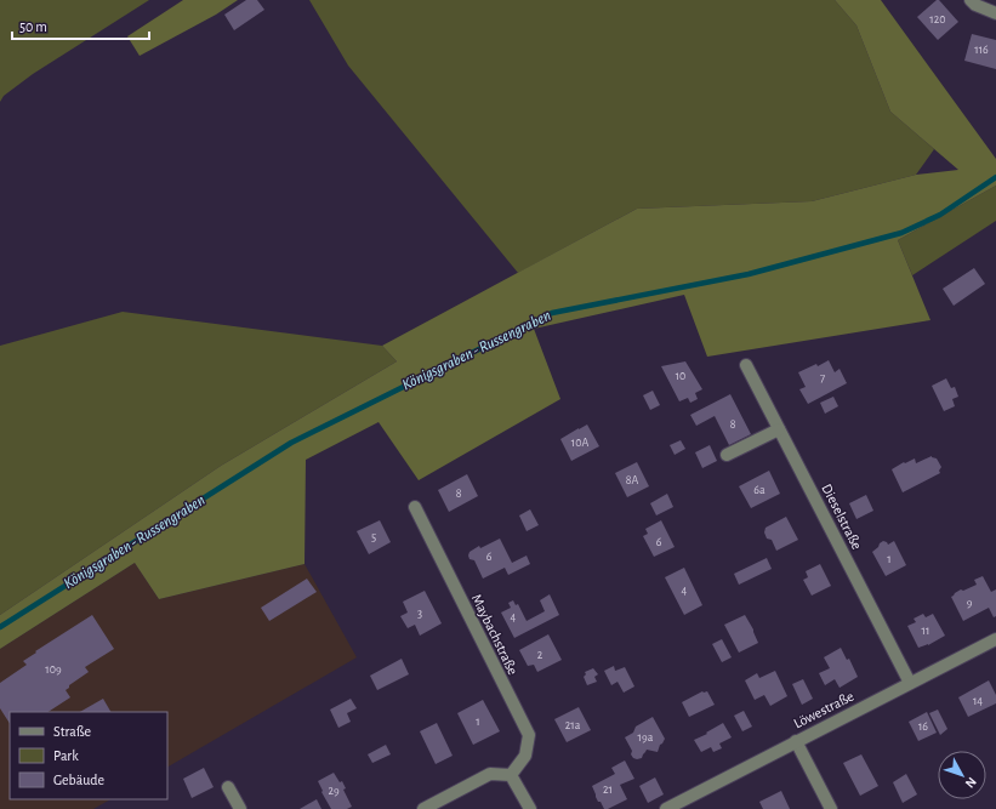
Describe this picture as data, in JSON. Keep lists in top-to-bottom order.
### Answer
{
  "streets": {
    "street": ["Dieselstraße", "Maybachstraße", "Löwestraße"]
  },
  "crossings": [
    ["Dieselstraße", "Löwestraße"]
  ],
  "water": ["Königsgraben - Russengraben"],
  "house_numbers": [
    "120",
    "116",
    "10",
    "7",
    "8",
    "10A",
    "8A",
    "6a",
    "8",
    "5",
    "6",
    "6",
    "1",
    "4",
    "9",
    "3",
    "4",
    "11",
    "2",
    "109",
    "14",
    "1",
    "21a",
    "16",
    "19a",
    "21",
    "29"
  ],
  "legend": ["Straße", "Park", "Gebäude"],
  "scale_bar": "50 m",
  "north": "bottom right"
}
